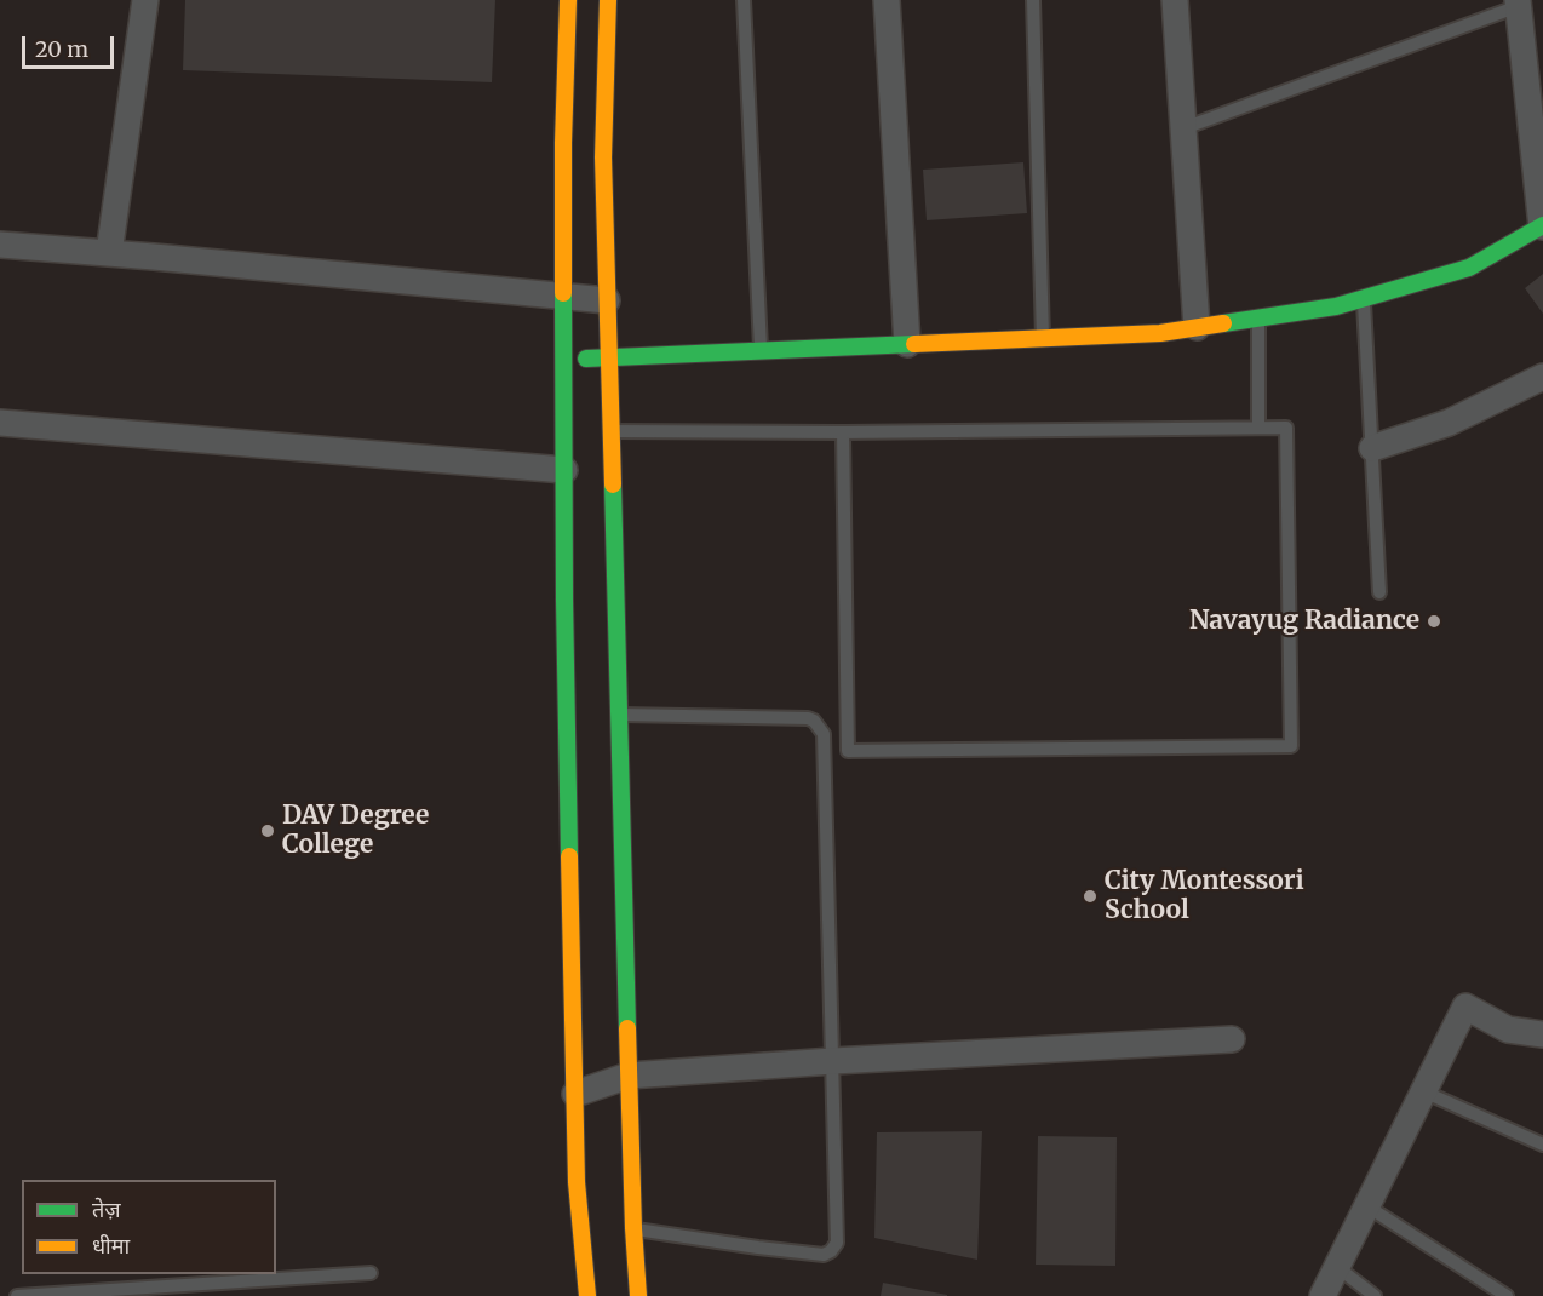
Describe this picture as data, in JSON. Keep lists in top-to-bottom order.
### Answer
{
  "places": ["Navayug Radiance", "DAV Degree College", "City Montessori School"],
  "legend": ["तेज़", "धीमा"],
  "scale_bar": "20 m"
}
